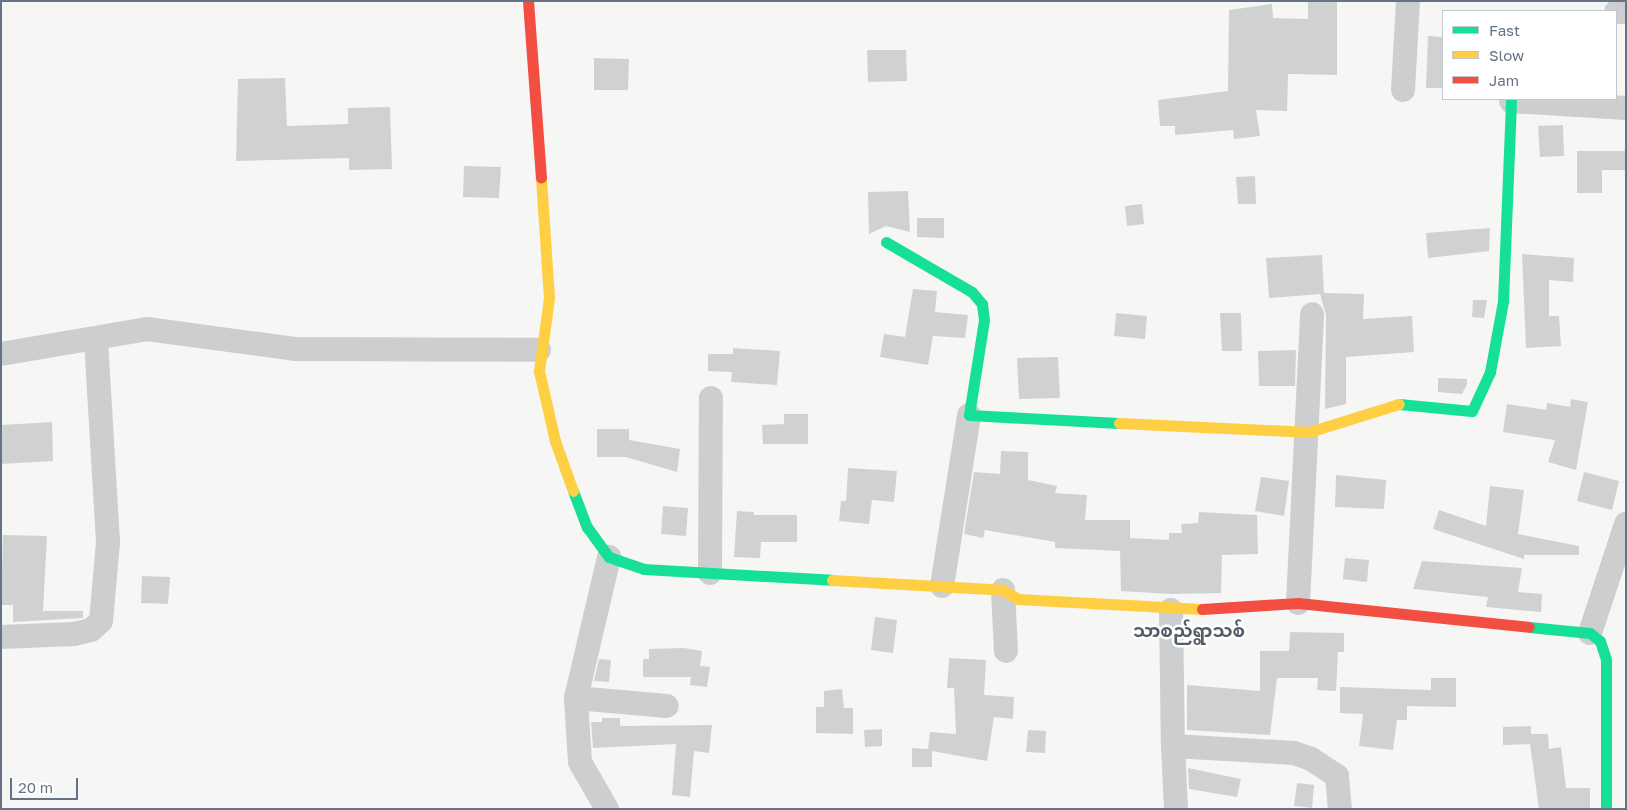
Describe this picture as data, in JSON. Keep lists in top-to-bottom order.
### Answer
{
  "districts": ["သာစည်ရွာသစ်"],
  "legend": ["Fast", "Slow", "Jam"],
  "scale_bar": "20 m"
}
